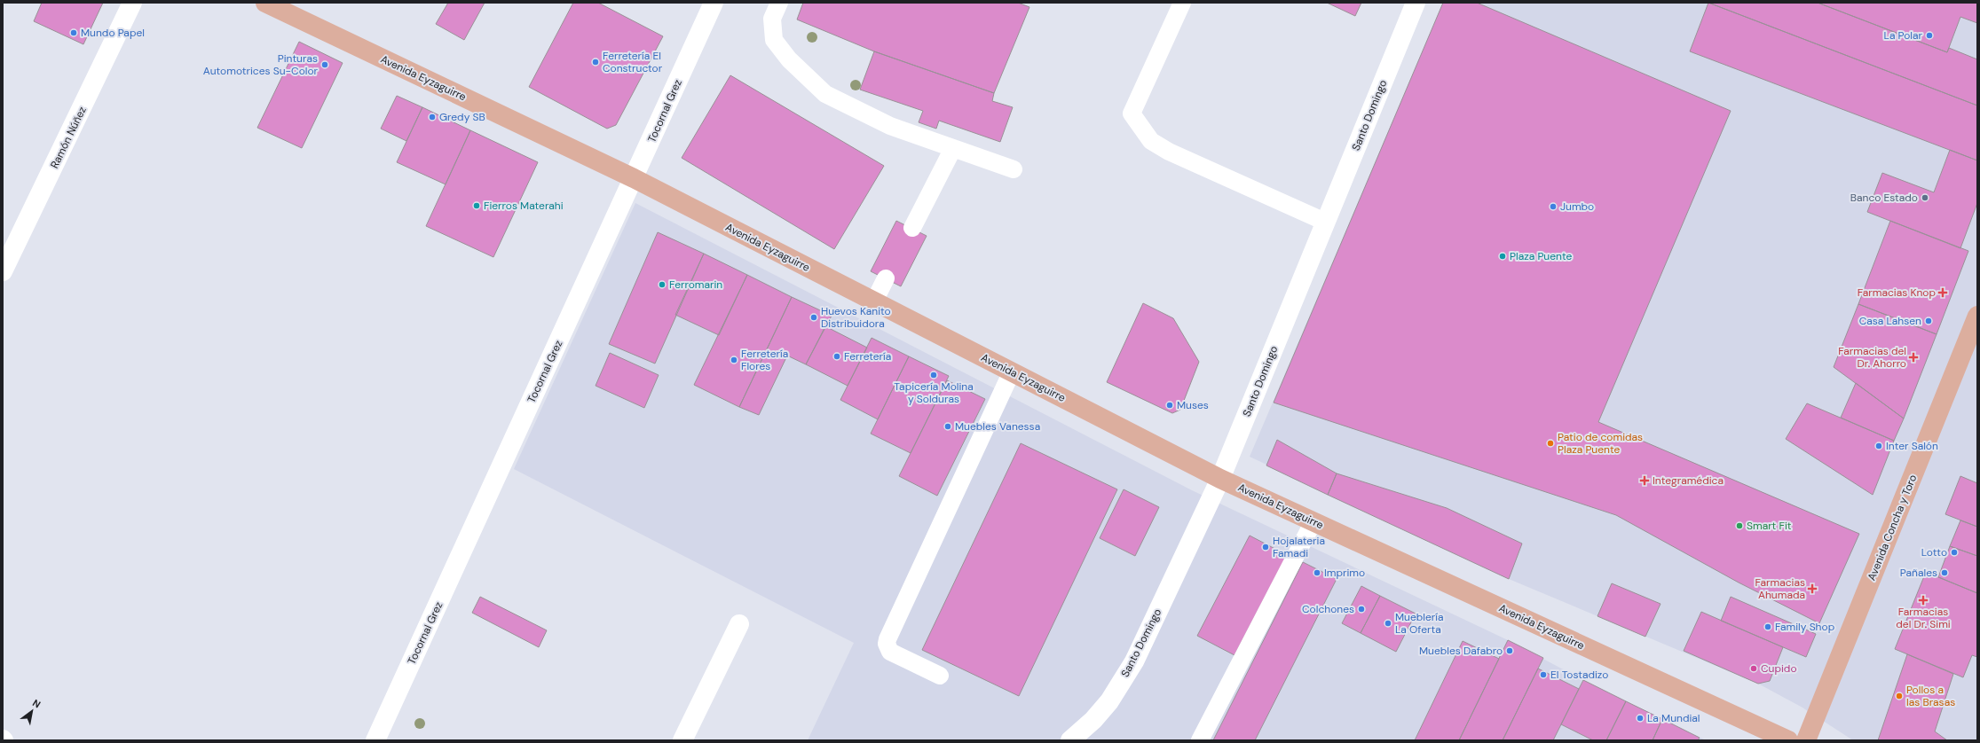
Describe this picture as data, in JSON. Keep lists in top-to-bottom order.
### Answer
{
  "streets": {
    "main road": ["Avenida Eyzaguirre", "Avenida Concha y Toro"],
    "street": ["Tocornal Grez", "Santo Domingo", "Ramón Núñez"]
  },
  "crossings": [
    ["Avenida Eyzaguirre", "Tocornal Grez"],
    ["Avenida Eyzaguirre", "Santo Domingo"]
  ],
  "places": {
    "other": [
      "Mundo Papel",
      "La Polar",
      "Ferretería El Constructor",
      "Pinturas Automotrices Su-Color",
      "Gredy SB",
      "Banco Estado",
      "Fierros Materahi",
      "Jumbo",
      "Plaza Puente",
      "Ferromarin",
      "Huevos Kanito Distribuidora",
      "Casa Lahsen",
      "Ferretería",
      "Ferretería Flores",
      "Tapicería Molina y Solduras",
      "Muses",
      "Muebles Vanessa",
      "Patio de comidas Plaza Puente",
      "Inter Salón",
      "Smart Fit",
      "Hojalateria Famadi",
      "Lotto",
      "Imprimo",
      "Pañales",
      "Colchones",
      "Mueblería La Oferta",
      "Family Shop",
      "Muebles Dafabro",
      "Cupido",
      "El Tostadizo",
      "Pollos a las Brasas",
      "La Mundial"
    ],
    "health": [
      "Farmacias Knop",
      "Farmacias del Dr. Ahorro",
      "Integramédica",
      "Farmacias Ahumada",
      "Farmacias del Dr. Simi"
    ]
  },
  "north": "top right"
}
